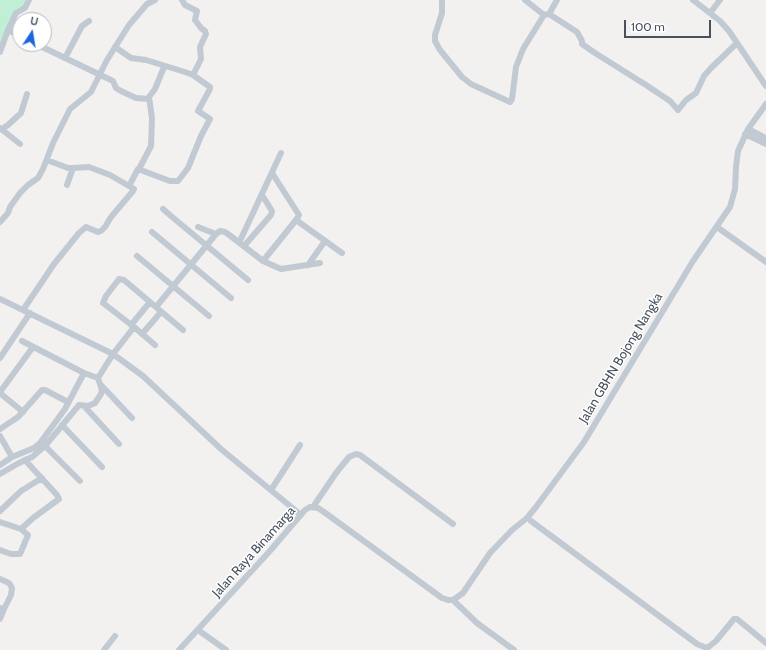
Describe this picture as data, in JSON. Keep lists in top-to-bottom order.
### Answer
{
  "streets": {
    "street": ["Jalan GBHN Bojong Nangka", "Jalan Raya Binamarga"]
  },
  "crossings": [
    ["Jalan GBHN Bojong Nangka", "Jalan Raya Binamarga"]
  ],
  "scale_bar": "100 m",
  "north": "top"
}
